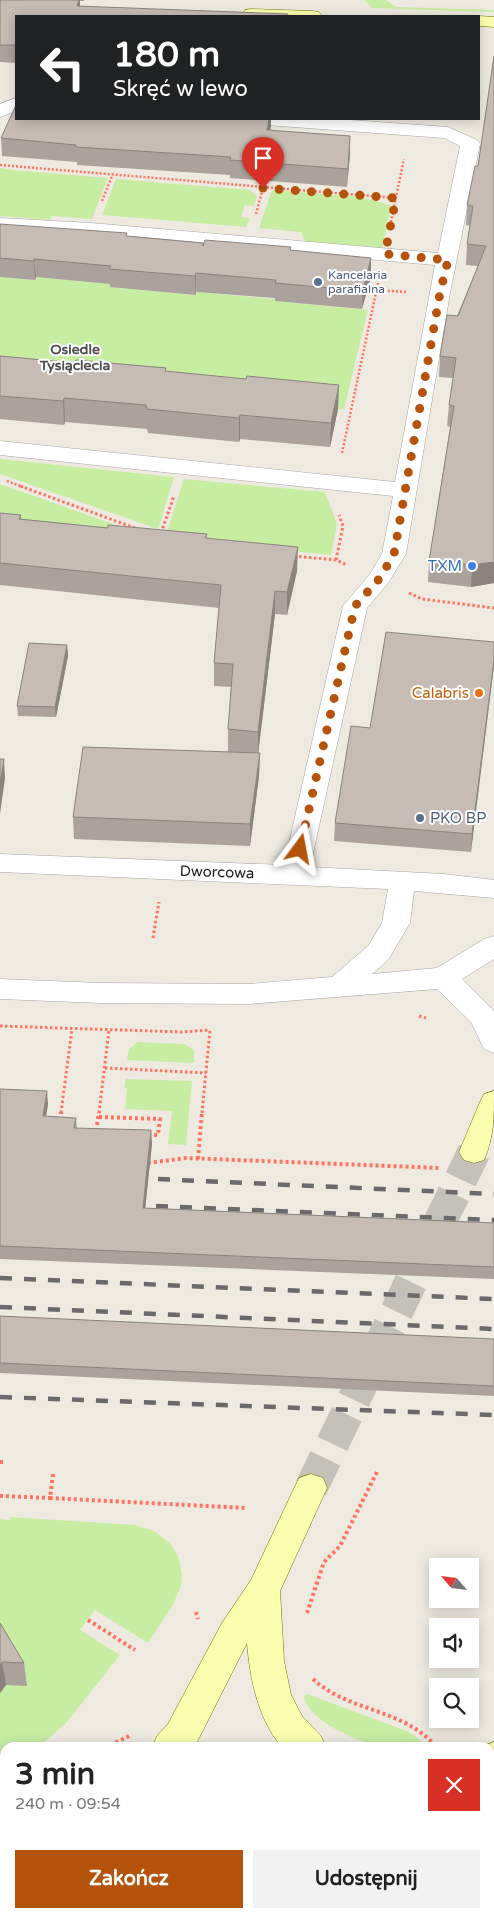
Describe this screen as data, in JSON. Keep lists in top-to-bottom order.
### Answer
{
  "streets": {
    "street": ["Dworcowa"]
  },
  "districts": ["Osiedle Tysiąclecia"],
  "places": [
    "Kancelaria parafialna",
    "TXM",
    "Calabris",
    "PKO BP"
  ],
  "north": "top left",
  "page": {
    "turn": ["180 m", "Skręć w lewo"],
    "heading": ["3 min", "240 m · 09:54"],
    "buttons": ["Zakończ", "Udostępnij"]
  }
}
